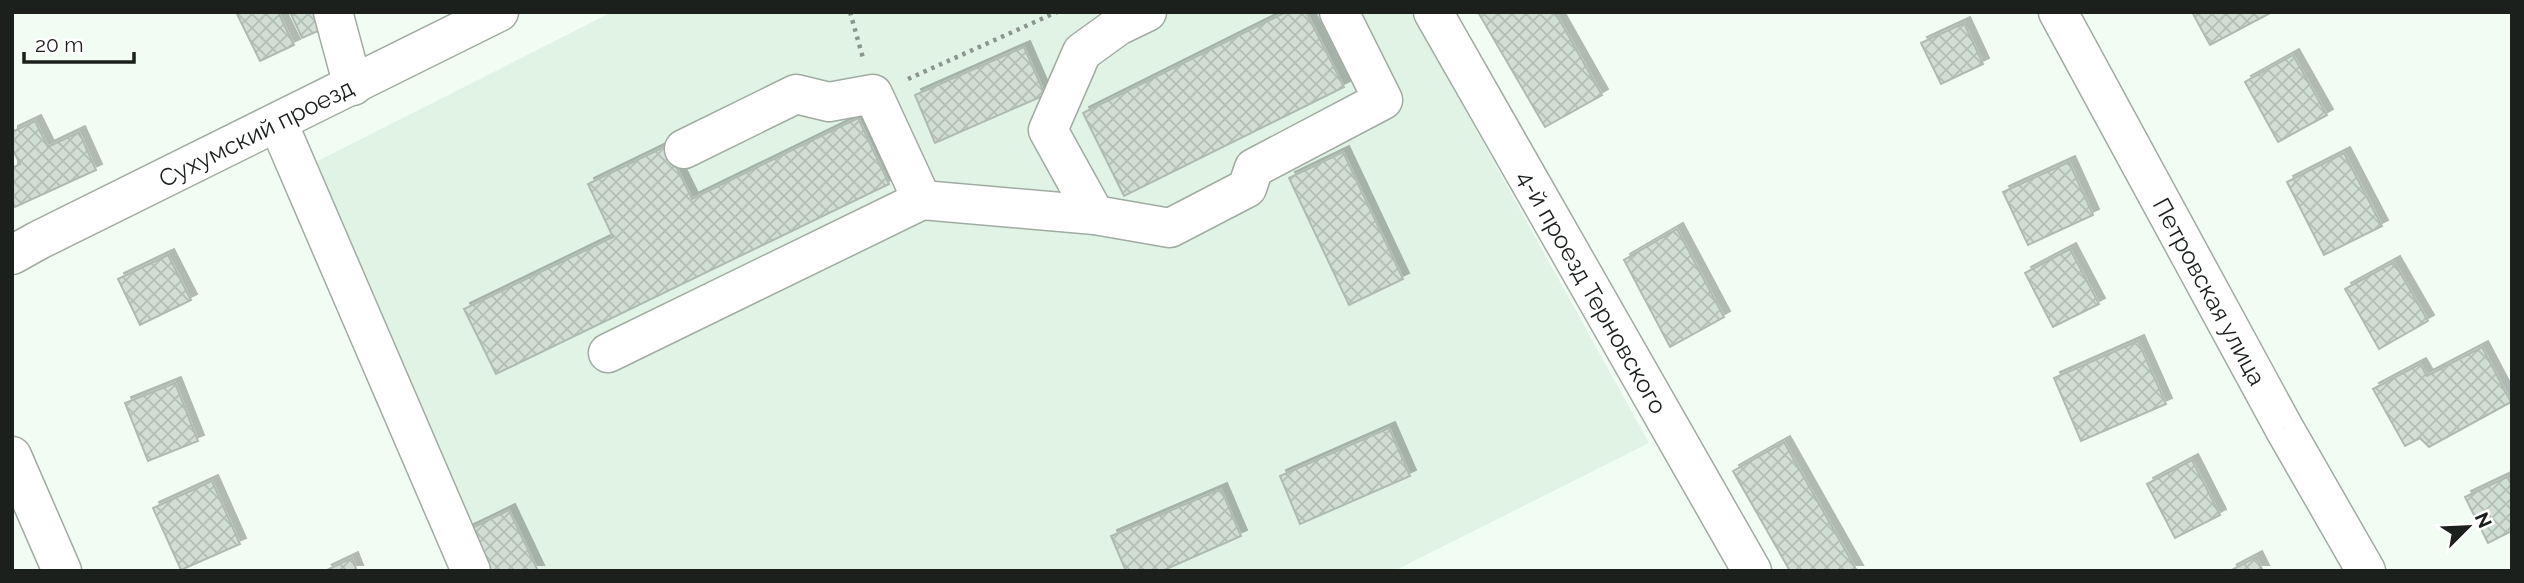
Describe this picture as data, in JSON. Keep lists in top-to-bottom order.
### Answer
{
  "streets": {
    "street": ["Сухумский проезд", "4-й проезд Терновского", "Петровская улица"]
  },
  "scale_bar": "20 m",
  "north": "top right"
}
